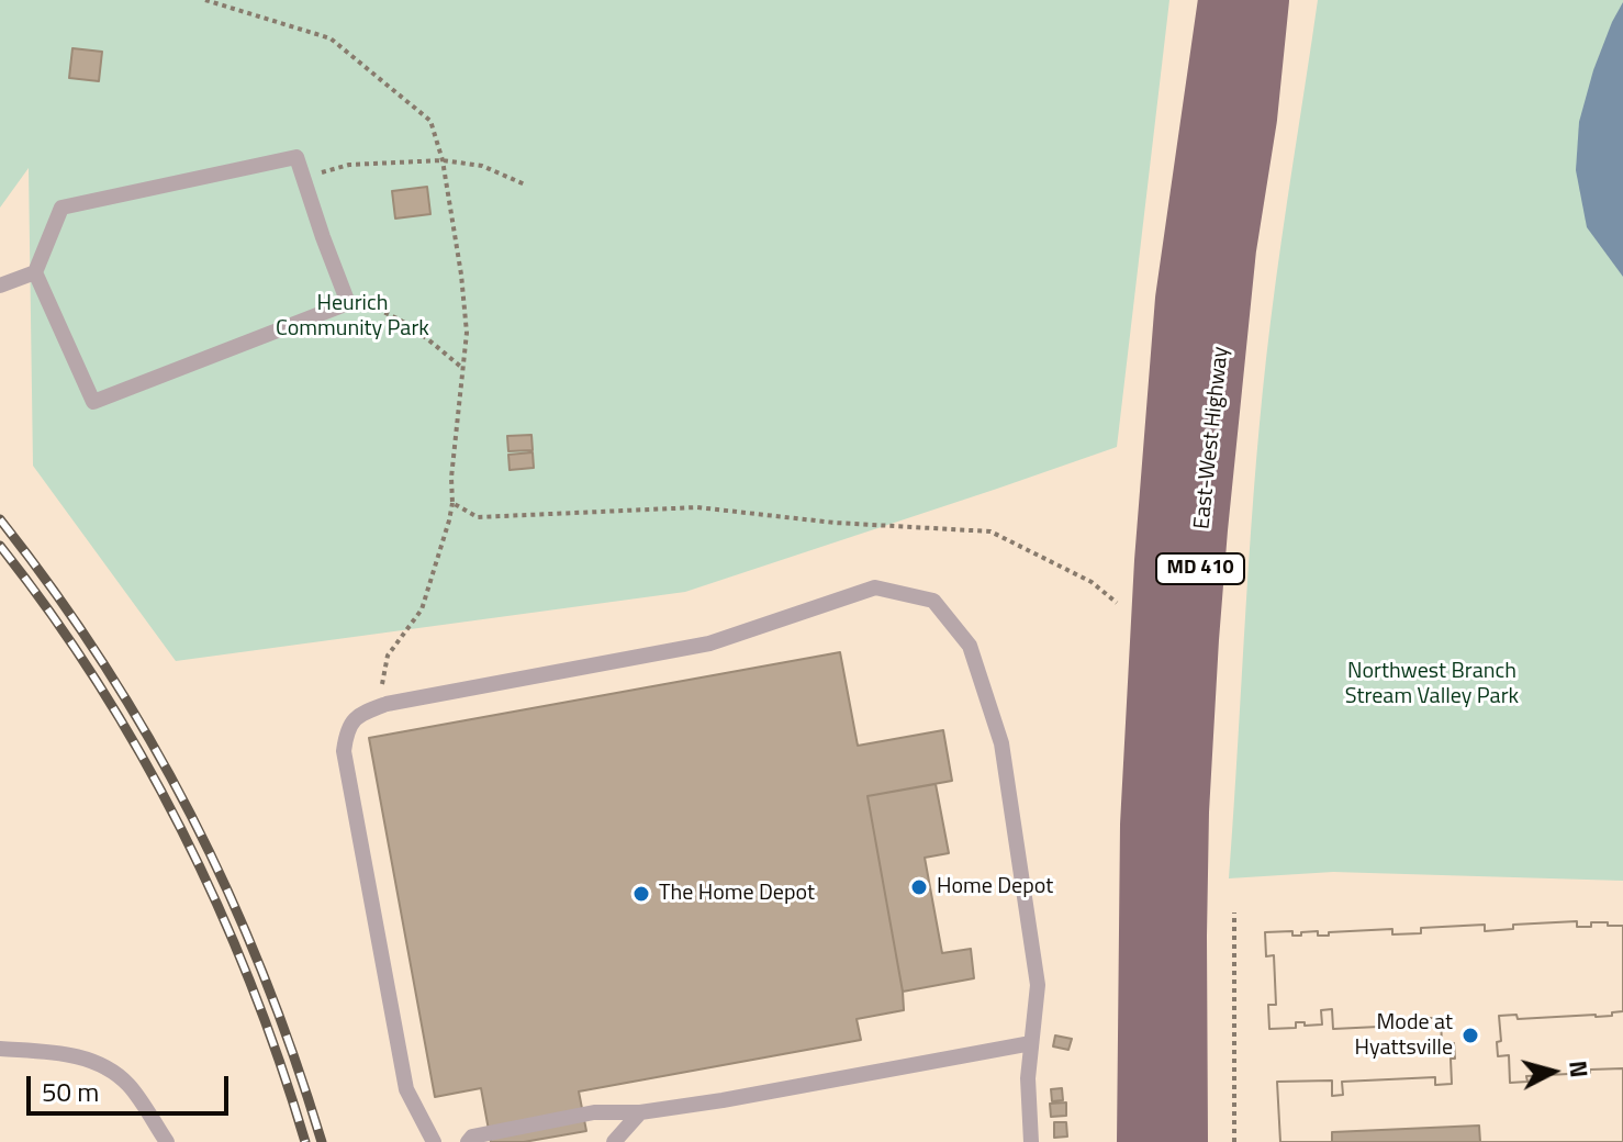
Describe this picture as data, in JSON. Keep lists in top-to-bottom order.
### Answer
{
  "streets": {
    "main road": ["East-West Highway", "MD 410"]
  },
  "parks": ["Heurich Community Park", "Northwest Branch Stream Valley Park"],
  "places": ["Home Depot", "The Home Depot", "Mode at Hyattsville"],
  "scale_bar": "50 m",
  "north": "right"
}
